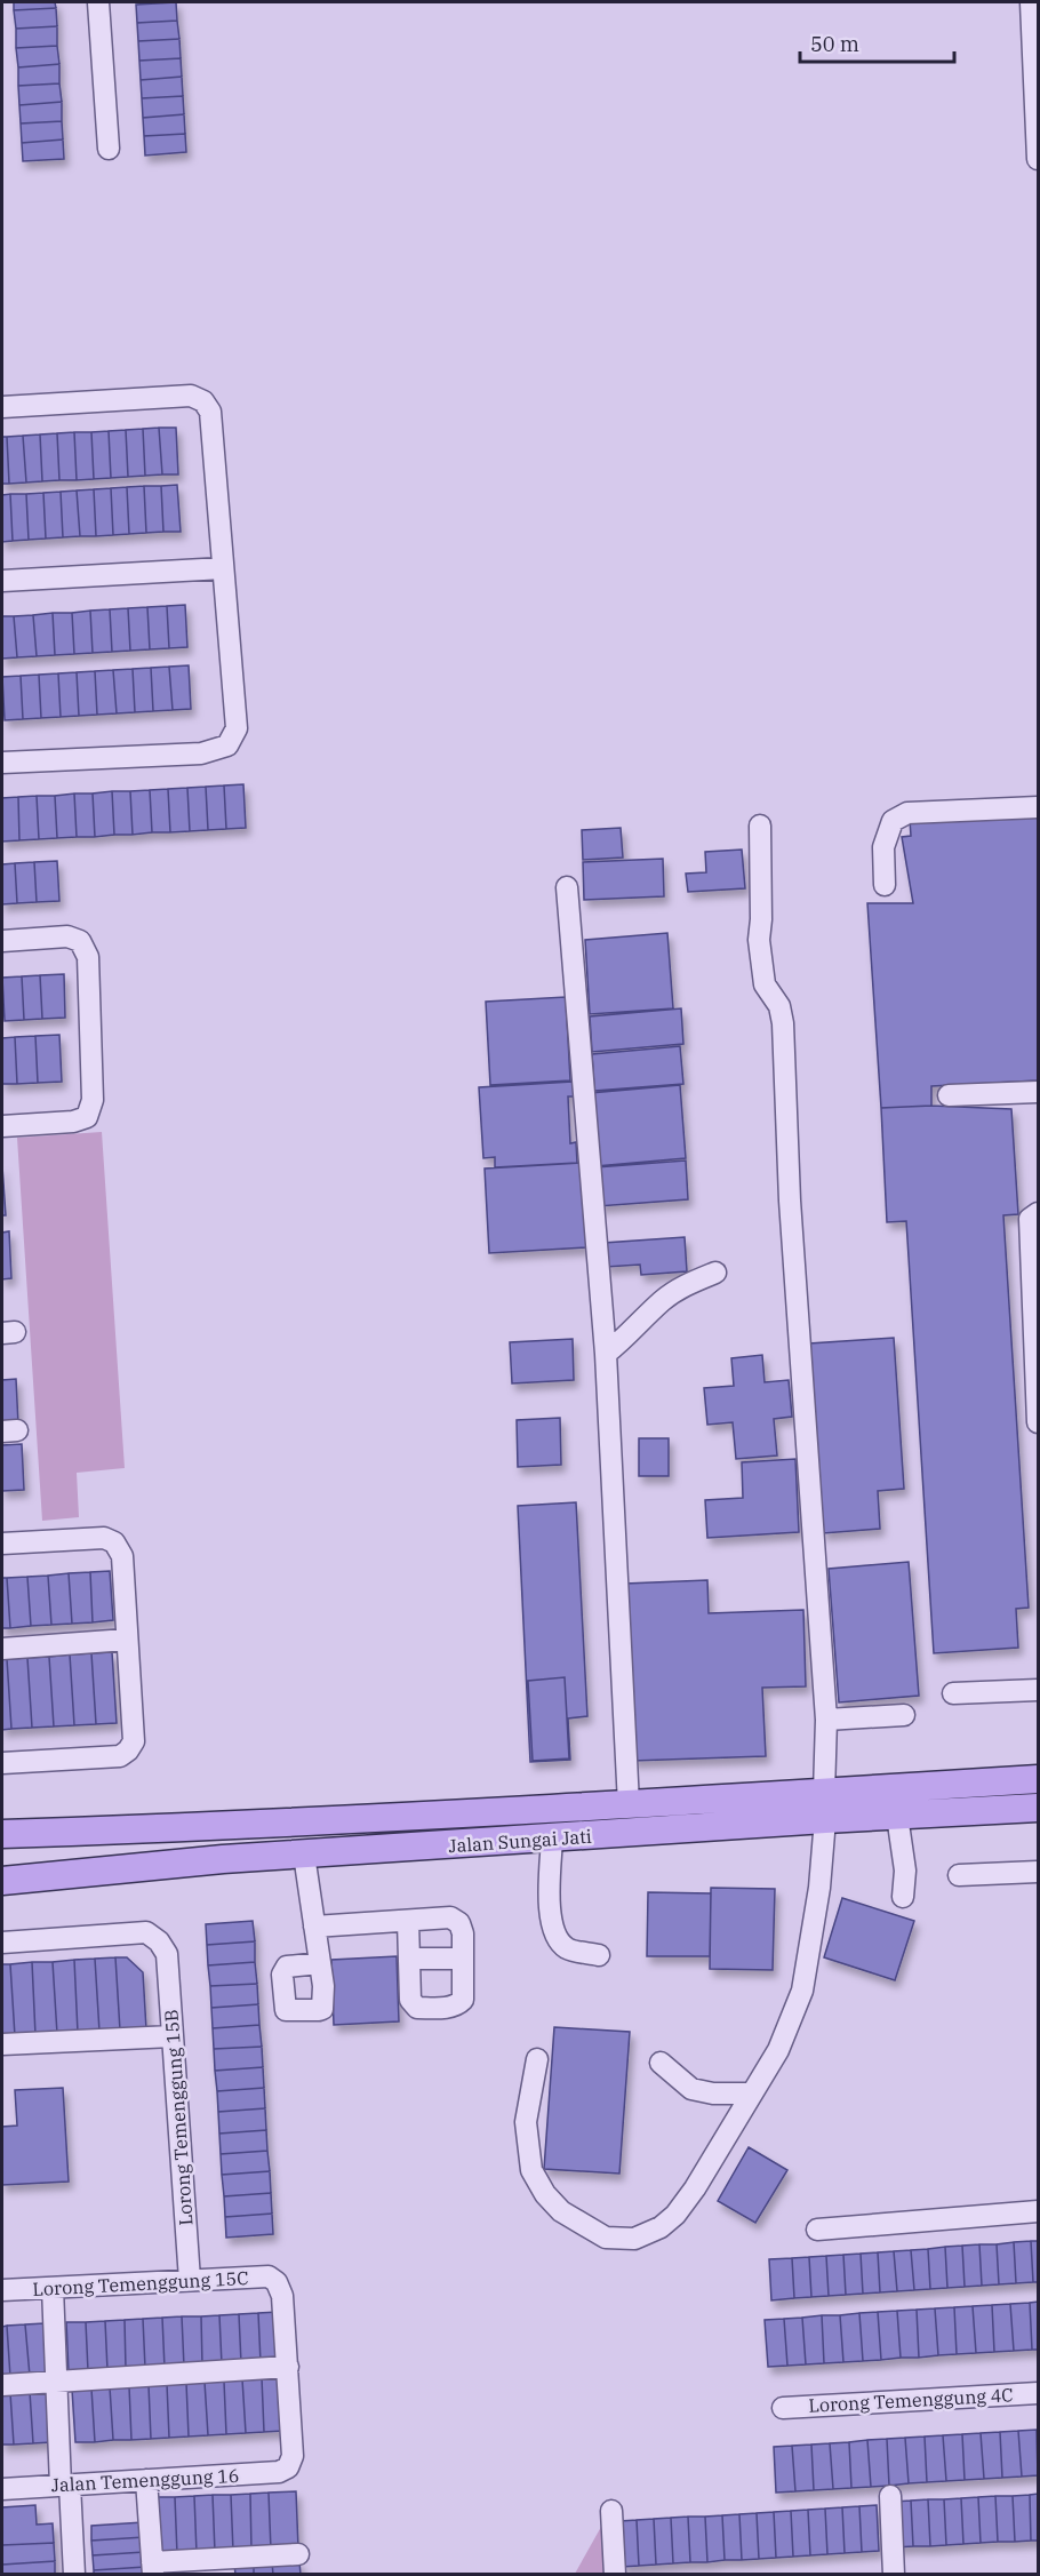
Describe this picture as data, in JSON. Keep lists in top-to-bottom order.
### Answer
{
  "streets": {
    "main road": ["Jalan Sungai Jati"],
    "street": [
      "Lorong Temenggung 15B",
      "Lorong Temenggung 15C",
      "Lorong Temenggung 4C",
      "Jalan Temenggung 16"
    ]
  },
  "crossings": [
    ["Lorong Temenggung 15B", "Lorong Temenggung 15C"],
    ["Lorong Temenggung 15C", "Jalan Temenggung 16"]
  ],
  "scale_bar": "50 m"
}
